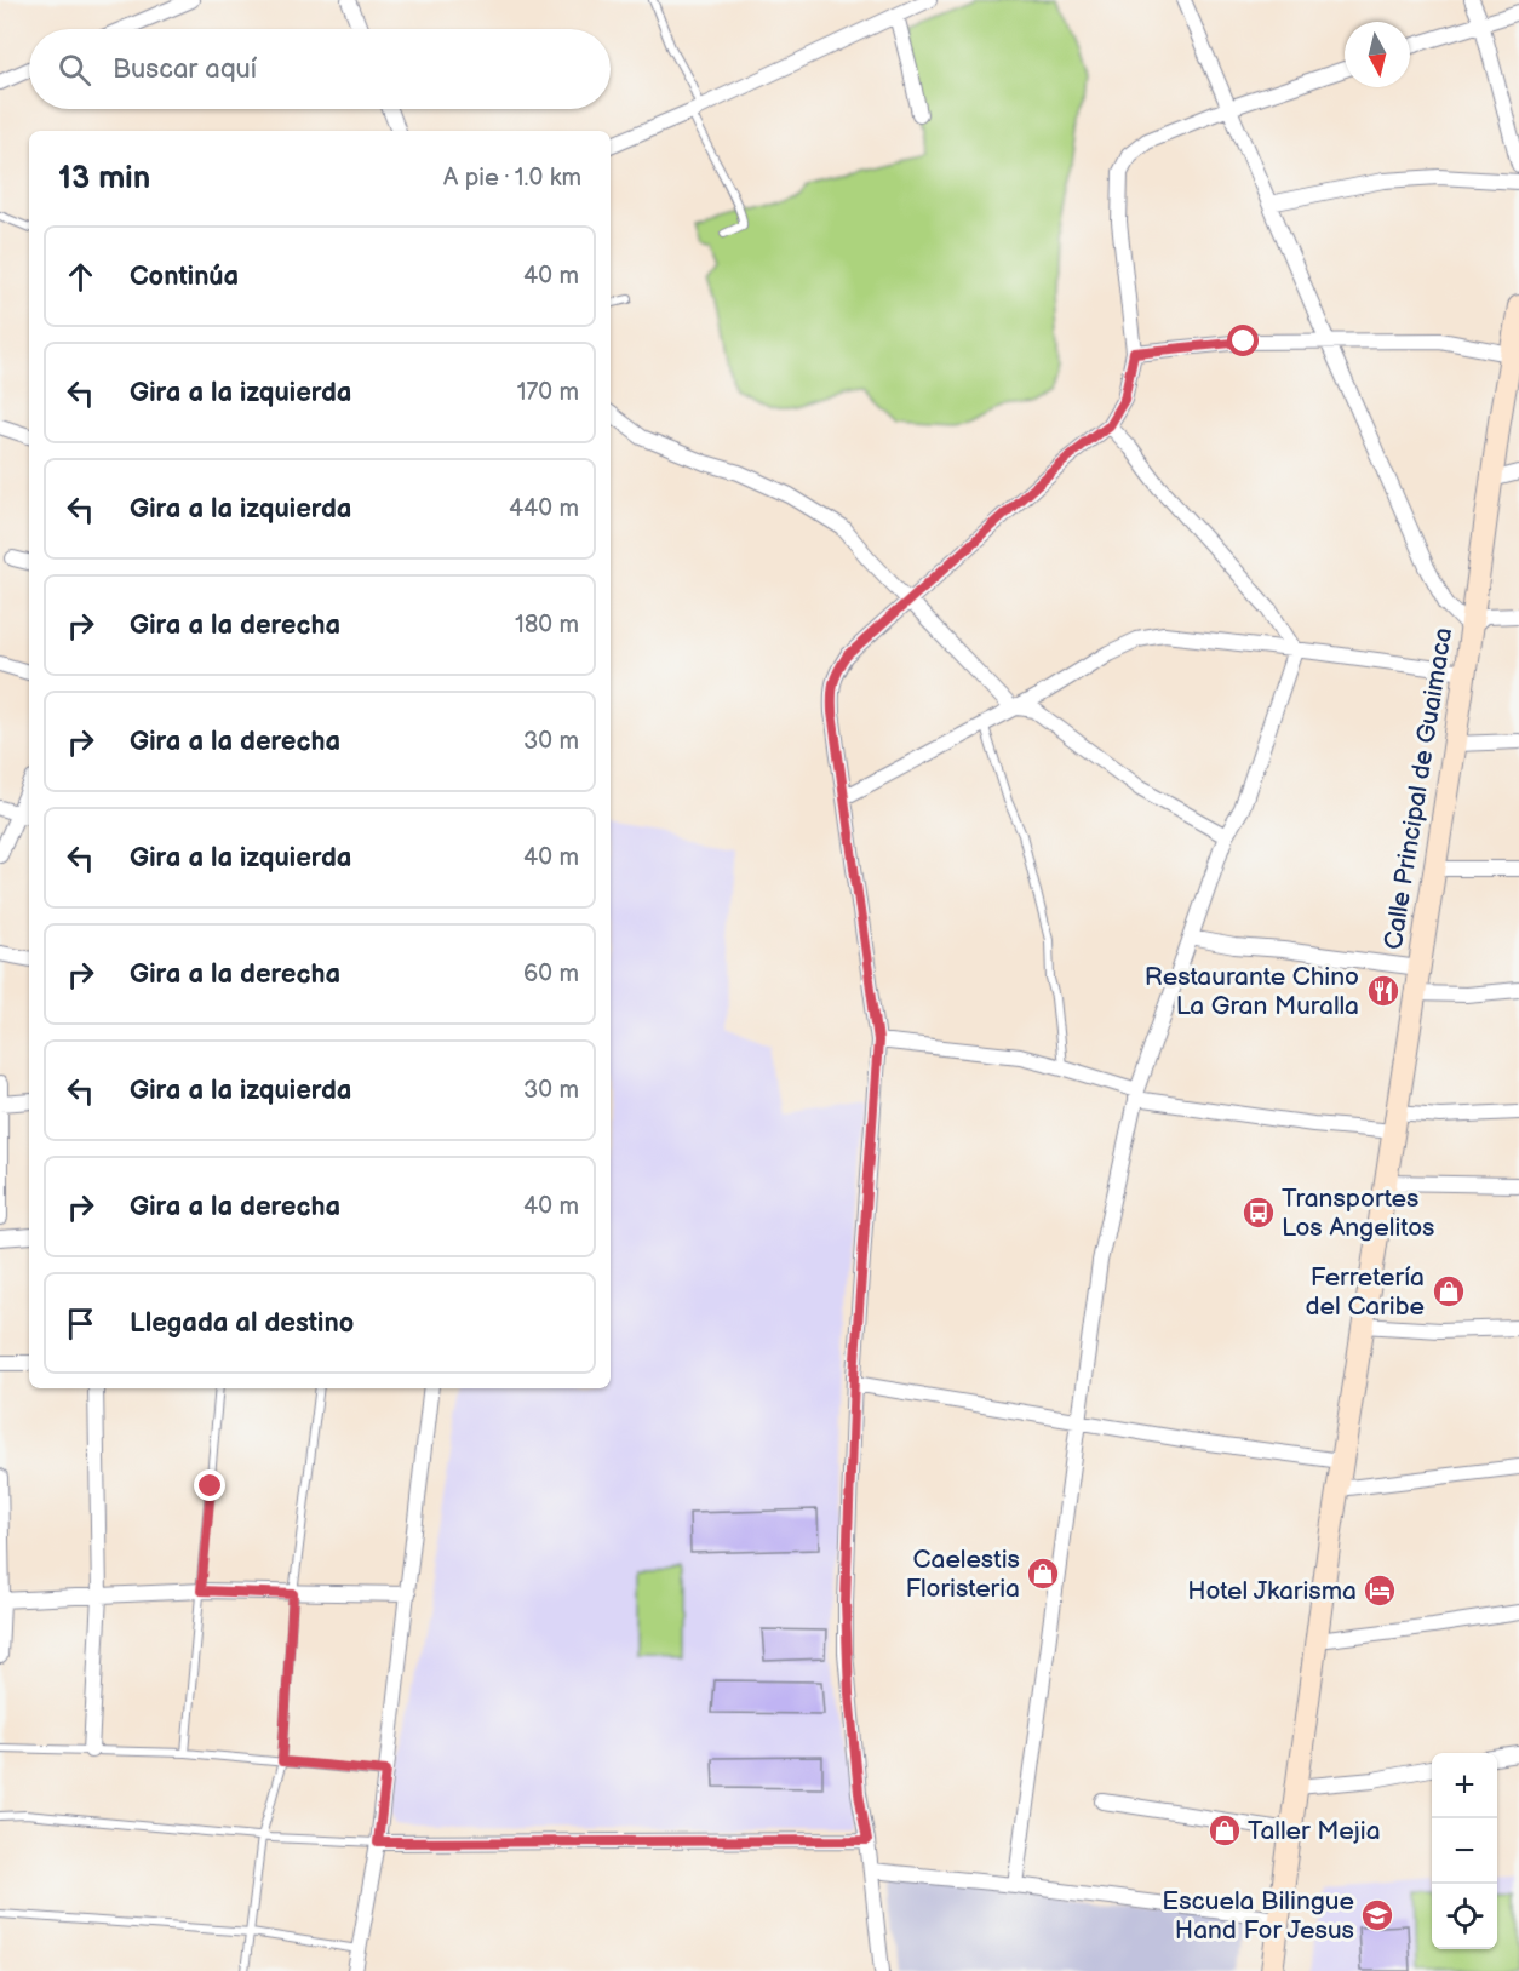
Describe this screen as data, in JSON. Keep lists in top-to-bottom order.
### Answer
{
  "streets": {
    "main road": ["Calle Principal de Guaimaca"]
  },
  "places": {
    "restaurant": ["Restaurante Chino La Gran Muralla"],
    "bus stop": ["Transportes Los Angelitos"],
    "shop": ["Ferretería del Caribe", "Caelestis Floristeria", "Taller Mejia"],
    "hotel": ["Hotel Jkarisma"],
    "school or university": ["Escuela Bilingue Hand For Jesus"]
  },
  "north": "bottom",
  "page": {
    "search": "Buscar aquí",
    "heading": ["13 min", "A pie · 1.0 km"],
    "list": [
      ["Continúa", "40 m"],
      ["Gira a la izquierda", "170 m"],
      ["Gira a la izquierda", "440 m"],
      ["Gira a la derecha", "180 m"],
      ["Gira a la derecha", "30 m"],
      ["Gira a la izquierda", "40 m"],
      ["Gira a la derecha", "60 m"],
      ["Gira a la izquierda", "30 m"],
      ["Gira a la derecha", "40 m"],
      "Llegada al destino"
    ],
    "map_buttons": ["+", "−"]
  }
}
